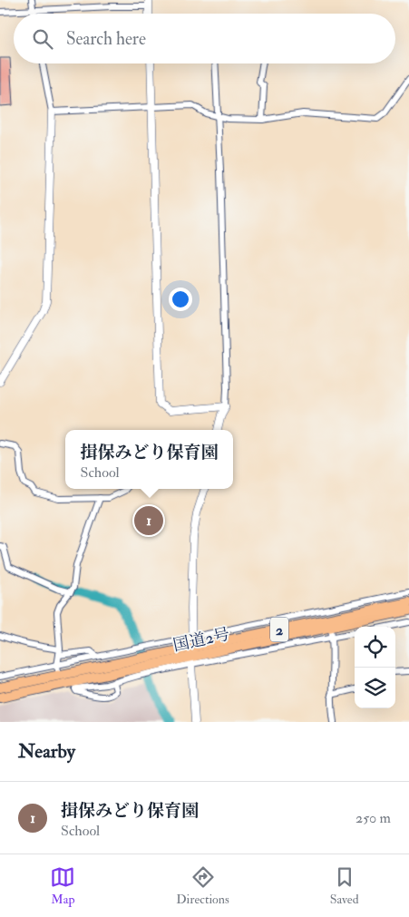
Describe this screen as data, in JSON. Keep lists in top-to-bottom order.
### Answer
{
  "streets": {
    "highway": ["2", "国道2号"]
  },
  "page": {
    "search": "Search here",
    "popup": ["揖保みどり保育園", "School"],
    "pins": "1",
    "heading": "Nearby",
    "list": [
      {
        "mark": "1",
        "name": "揖保みどり保育園",
        "note": "School",
        "value": "250 m"
      }
    ],
    "nav": ["Map", "Directions", "Saved"]
  }
}
